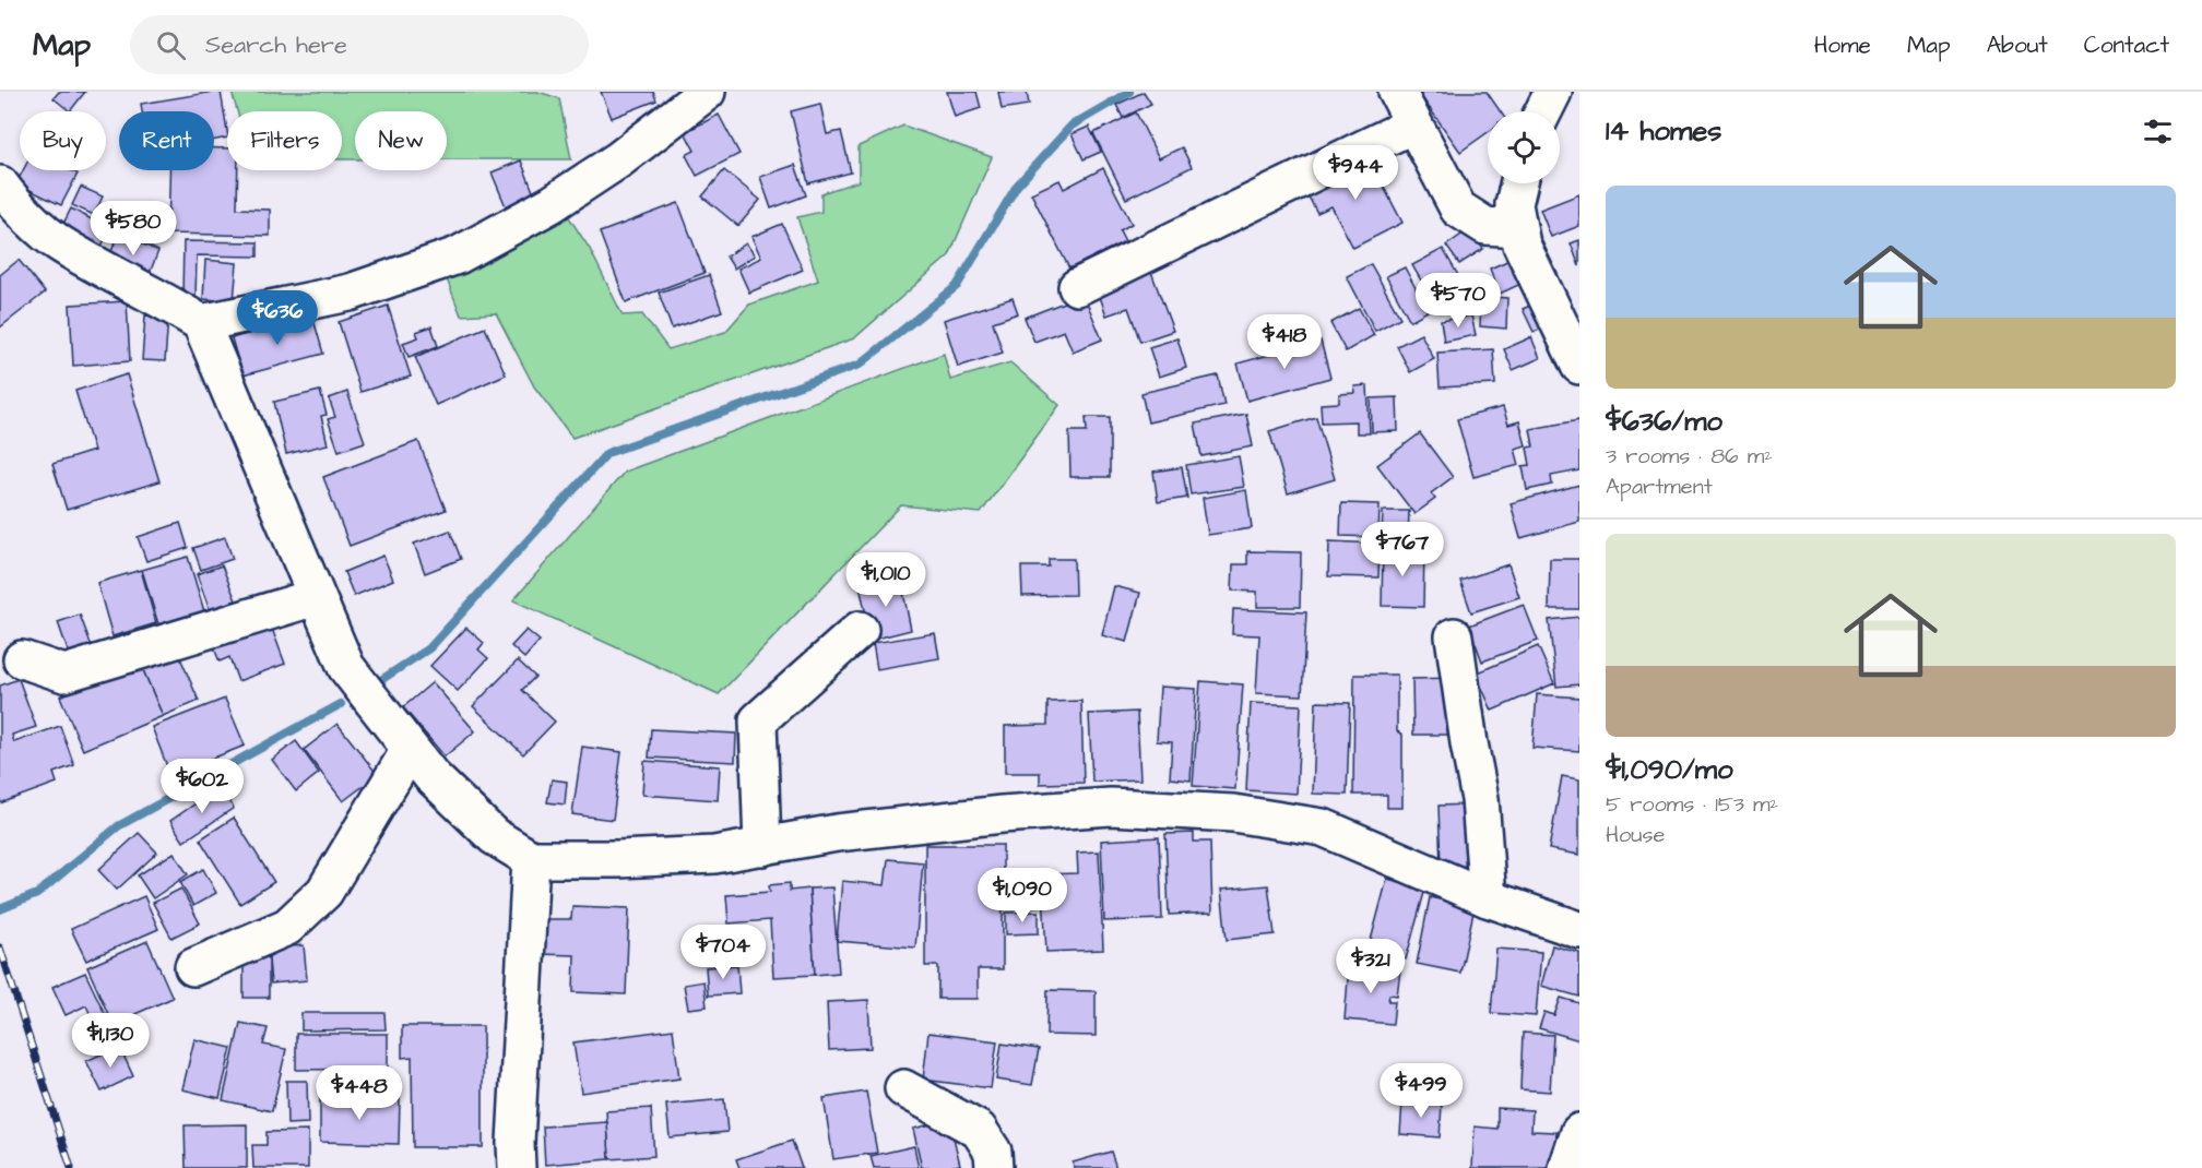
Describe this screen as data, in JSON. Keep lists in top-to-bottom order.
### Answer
{
  "page": {
    "header": "Map",
    "search": "Search here",
    "nav": [
      "Home",
      "Map",
      "About",
      "Contact"
    ],
    "heading": "14 homes",
    "chip": [
      "Buy",
      "Rent",
      "Filters",
      "New"
    ],
    "price": [
      "$944",
      "$580",
      "$570",
      "$636",
      "$418",
      "$767",
      "$1,010",
      "$602",
      "$1,090",
      "$704",
      "$321",
      "$1,130",
      "$499",
      "$448"
    ],
    "list": [
      {
        "name": "$636/mo",
        "note": "3 rooms · 86 m² · Apartment"
      },
      {
        "name": "$1,090/mo",
        "note": "5 rooms · 153 m² · House"
      }
    ]
  }
}
